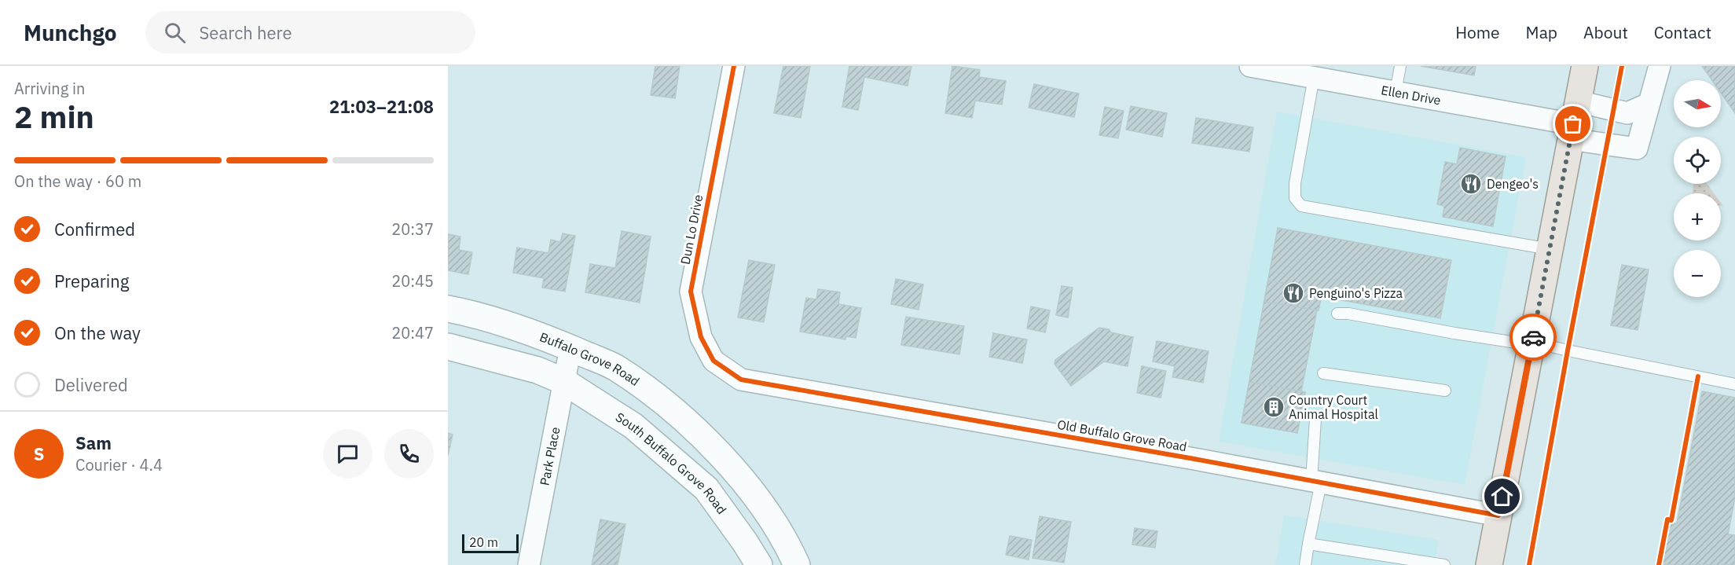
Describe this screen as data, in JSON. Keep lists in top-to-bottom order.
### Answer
{
  "streets": {
    "main road": ["Buffalo Grove Road", "South Buffalo Grove Road"],
    "street": [
      "Ellen Drive",
      "Dun Lo Drive",
      "Old Buffalo Grove Road",
      "Park Place"
    ]
  },
  "crossings": [
    ["Dun Lo Drive", "Old Buffalo Grove Road"],
    ["Buffalo Grove Road", "Park Place"],
    ["Park Place", "South Buffalo Grove Road"]
  ],
  "places": {
    "restaurant": ["Dengeo's", "Penguino's Pizza"],
    "building": ["Country Court Animal Hospital"]
  },
  "scale_bar": "20 m",
  "north": "right",
  "page": {
    "header": "Munchgo",
    "search": "Search here",
    "nav": [
      "Home",
      "Map",
      "About",
      "Contact"
    ],
    "heading": ["2 min", "Arriving in", "21:03–21:08"],
    "panel": ["Sam", "Courier · 4.4"],
    "map_buttons": ["+", "−"],
    "bar": "On the way · 60 m",
    "list": [
      ["Confirmed", "20:37"],
      ["Preparing", "20:45"],
      ["On the way", "20:47"],
      "Delivered"
    ],
    "round": "S",
    "scale": "20 m"
  }
}
